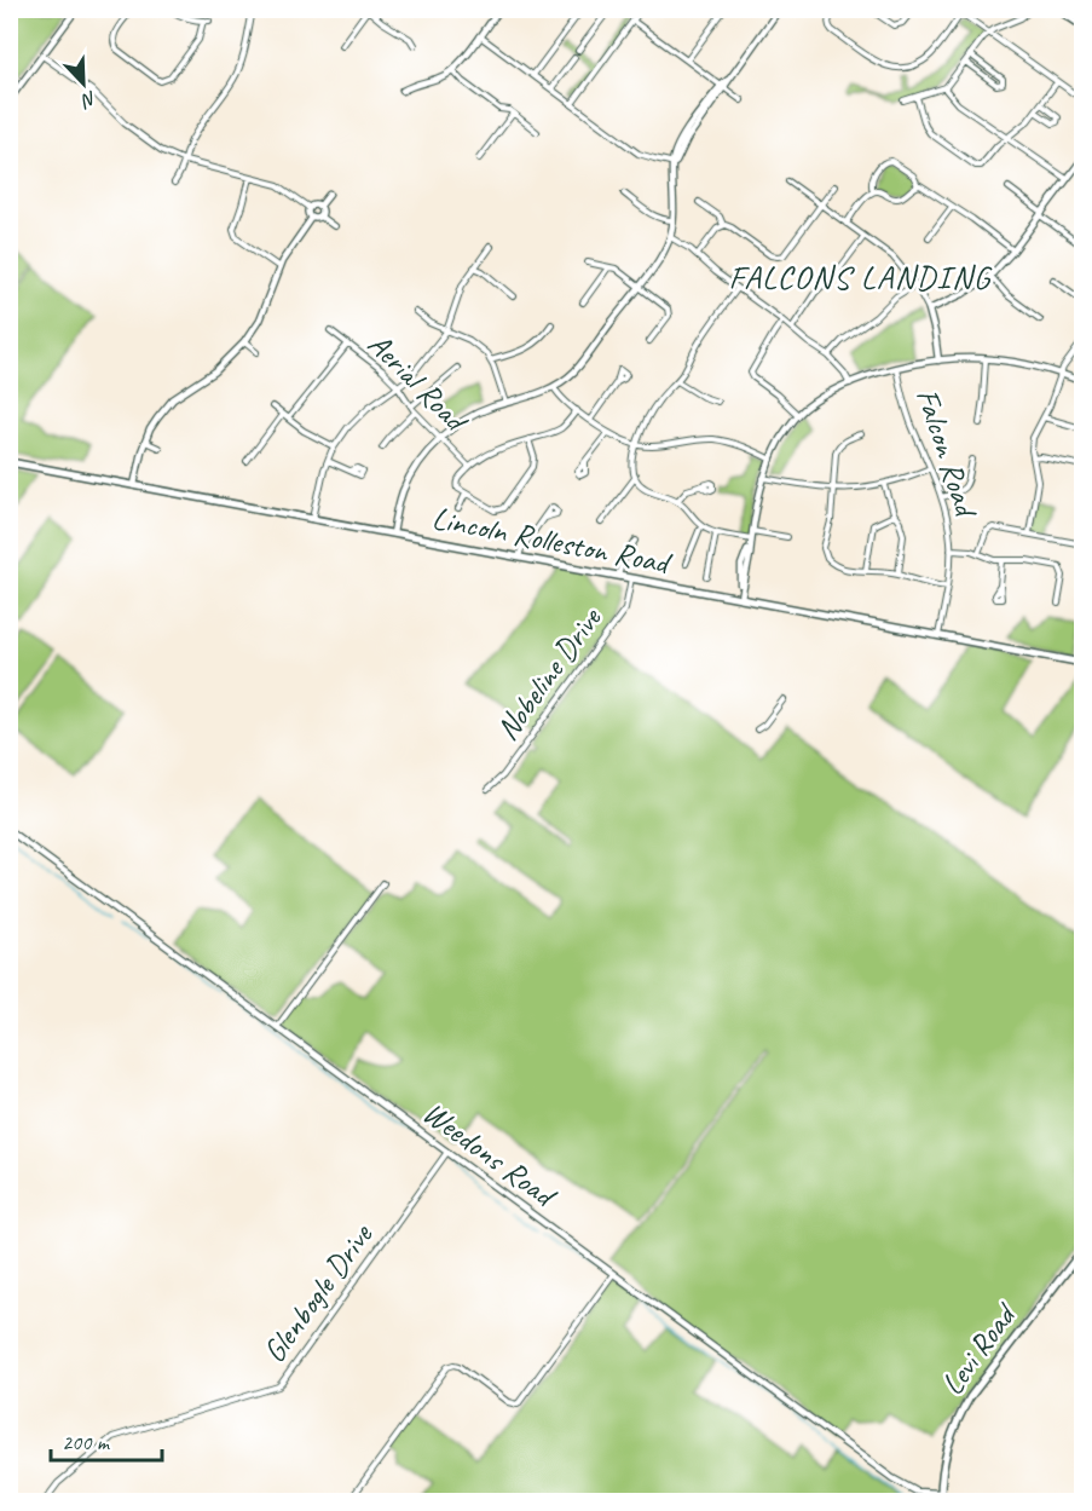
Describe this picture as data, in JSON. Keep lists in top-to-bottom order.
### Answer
{
  "streets": {
    "main road": ["Lincoln Rolleston Road", "Levi Road"],
    "street": [
      "Aerial Road",
      "Falcon Road",
      "Nobeline Drive",
      "Weedons Road",
      "Glenbogle Drive"
    ]
  },
  "crossings": [
    ["Falcon Road", "Lincoln Rolleston Road"],
    ["Lincoln Rolleston Road", "Nobeline Drive"],
    ["Weedons Road", "Glenbogle Drive"],
    ["Weedons Road", "Levi Road"]
  ],
  "districts": ["FALCONS LANDING"],
  "scale_bar": "200 m",
  "north": "bottom right"
}
